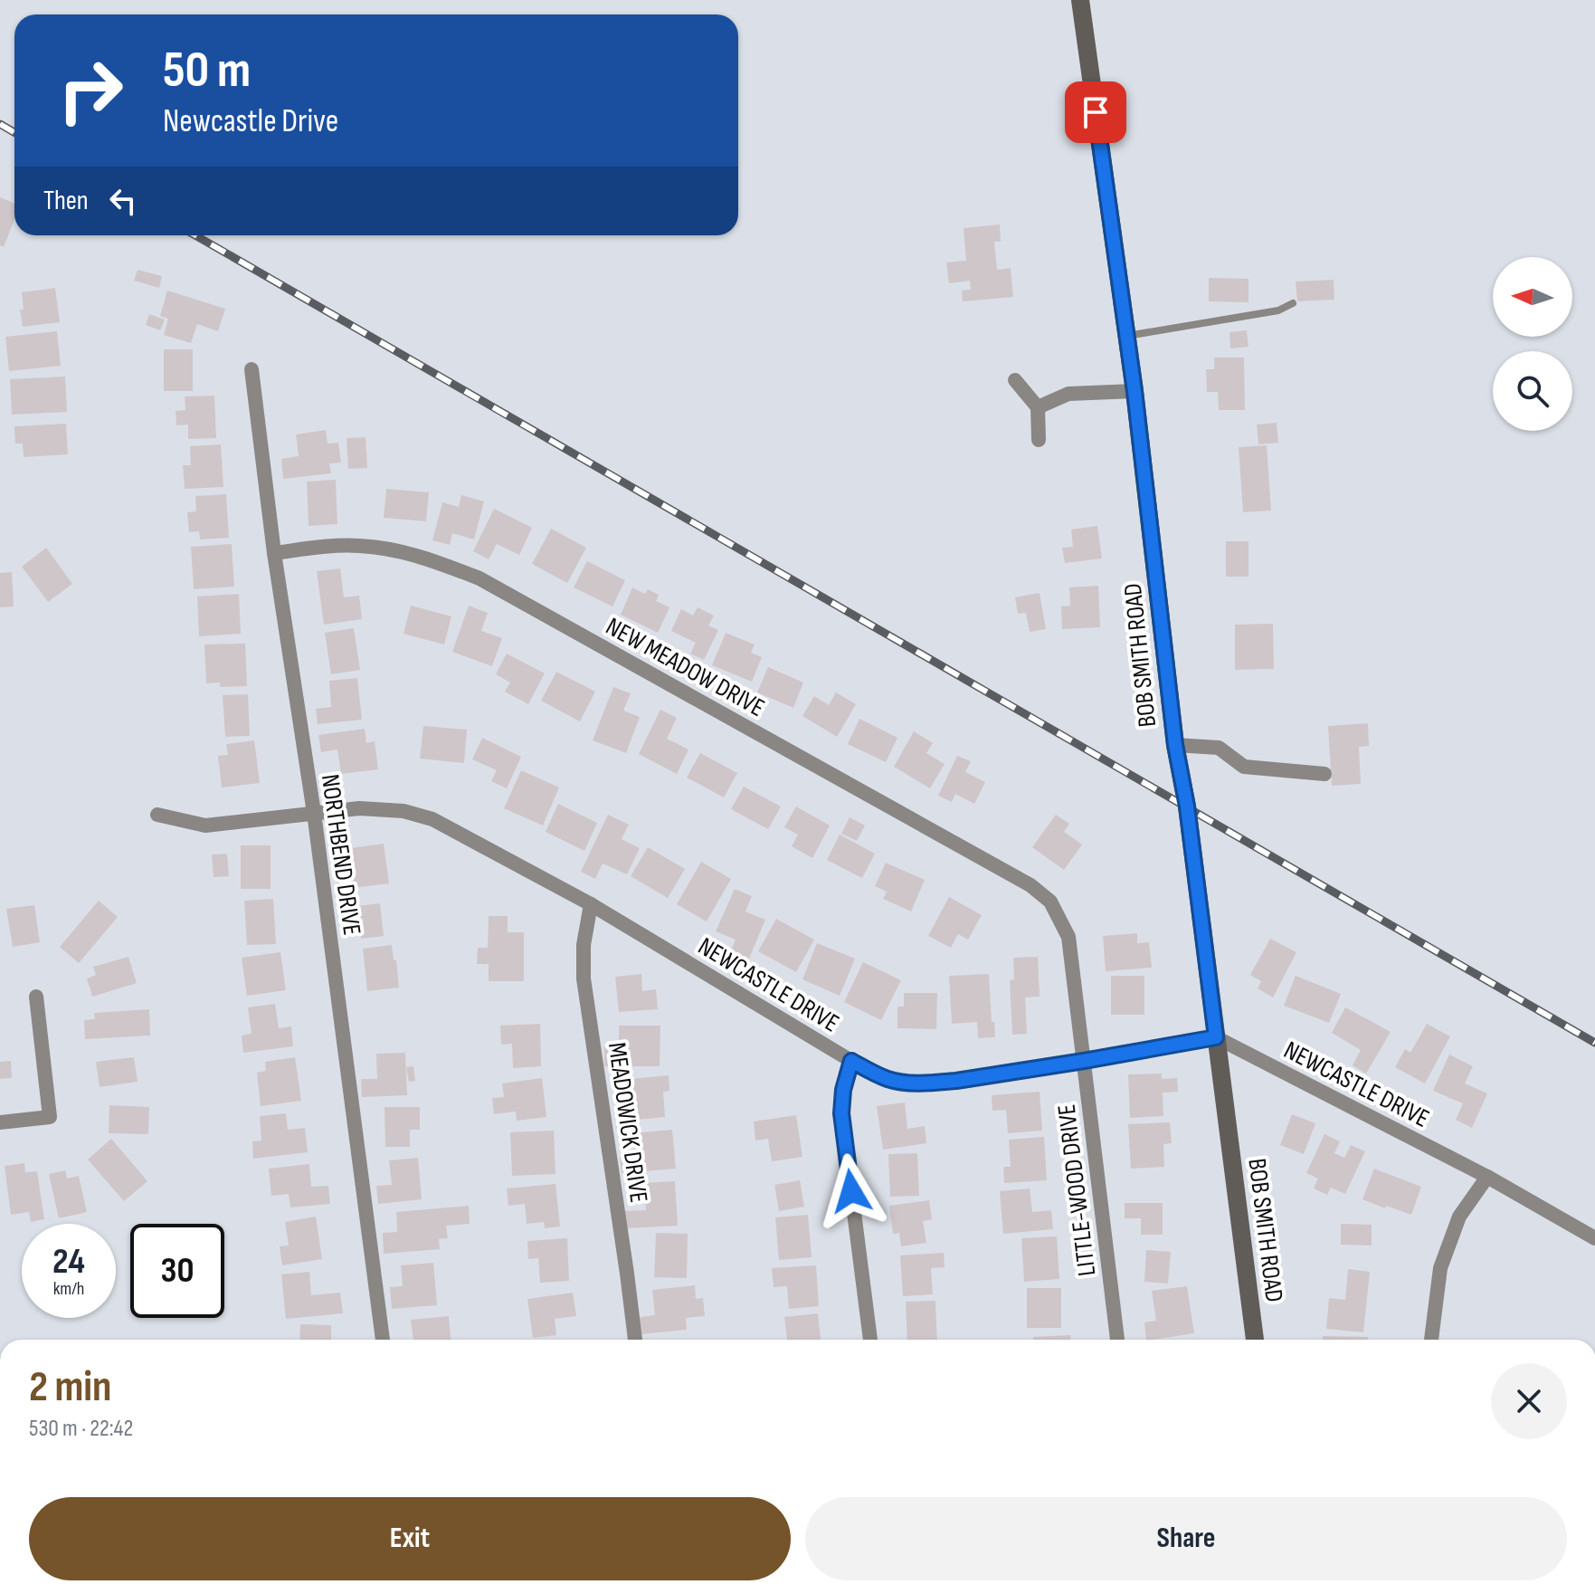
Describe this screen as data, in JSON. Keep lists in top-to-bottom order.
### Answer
{
  "streets": {
    "street": [
      "BOB SMITH ROAD",
      "NEW MEADOW DRIVE",
      "NORTHBEND DRIVE",
      "NEWCASTLE DRIVE",
      "MEADOWICK DRIVE",
      "LITTLE-WOOD DRIVE"
    ]
  },
  "crossings": [
    ["BOB SMITH ROAD", "NEWCASTLE DRIVE"],
    ["NEW MEADOW DRIVE", "NORTHBEND DRIVE"],
    ["NEW MEADOW DRIVE", "LITTLE-WOOD DRIVE"],
    ["NORTHBEND DRIVE", "NEWCASTLE DRIVE"],
    ["NEWCASTLE DRIVE", "MEADOWICK DRIVE"],
    ["NEWCASTLE DRIVE", "LITTLE-WOOD DRIVE"]
  ],
  "north": "left",
  "page": {
    "turn": ["50 m", "Newcastle Drive"],
    "then": "Then",
    "speed": "24 km/h",
    "limit": "30",
    "heading": ["2 min", "530 m · 22:42"],
    "buttons": ["Exit", "Share"]
  }
}
